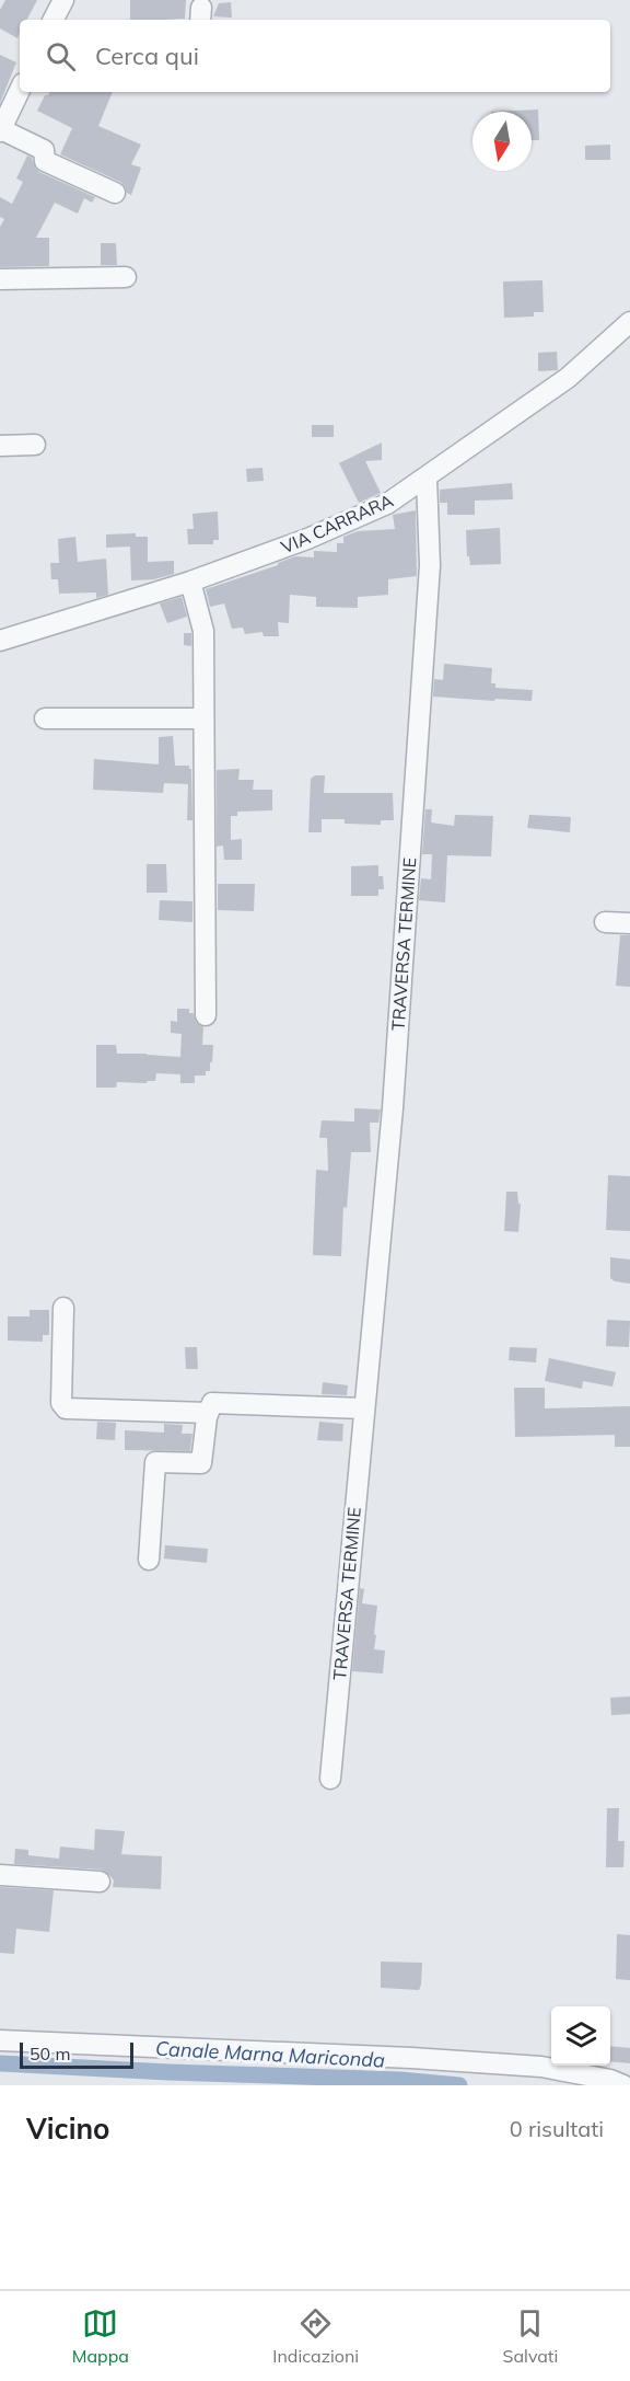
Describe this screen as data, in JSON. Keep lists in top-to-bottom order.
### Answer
{
  "streets": {
    "street": ["VIA CARRARA", "TRAVERSA TERMINE"]
  },
  "crossings": [
    ["VIA CARRARA", "TRAVERSA TERMINE"]
  ],
  "water": ["Canale Marna Mariconda"],
  "scale_bar": "50 m",
  "north": "bottom",
  "page": {
    "search": "Cerca qui",
    "scale": "50 m",
    "heading": ["Vicino", "0 risultati"],
    "nav": ["Mappa", "Indicazioni", "Salvati"]
  }
}
